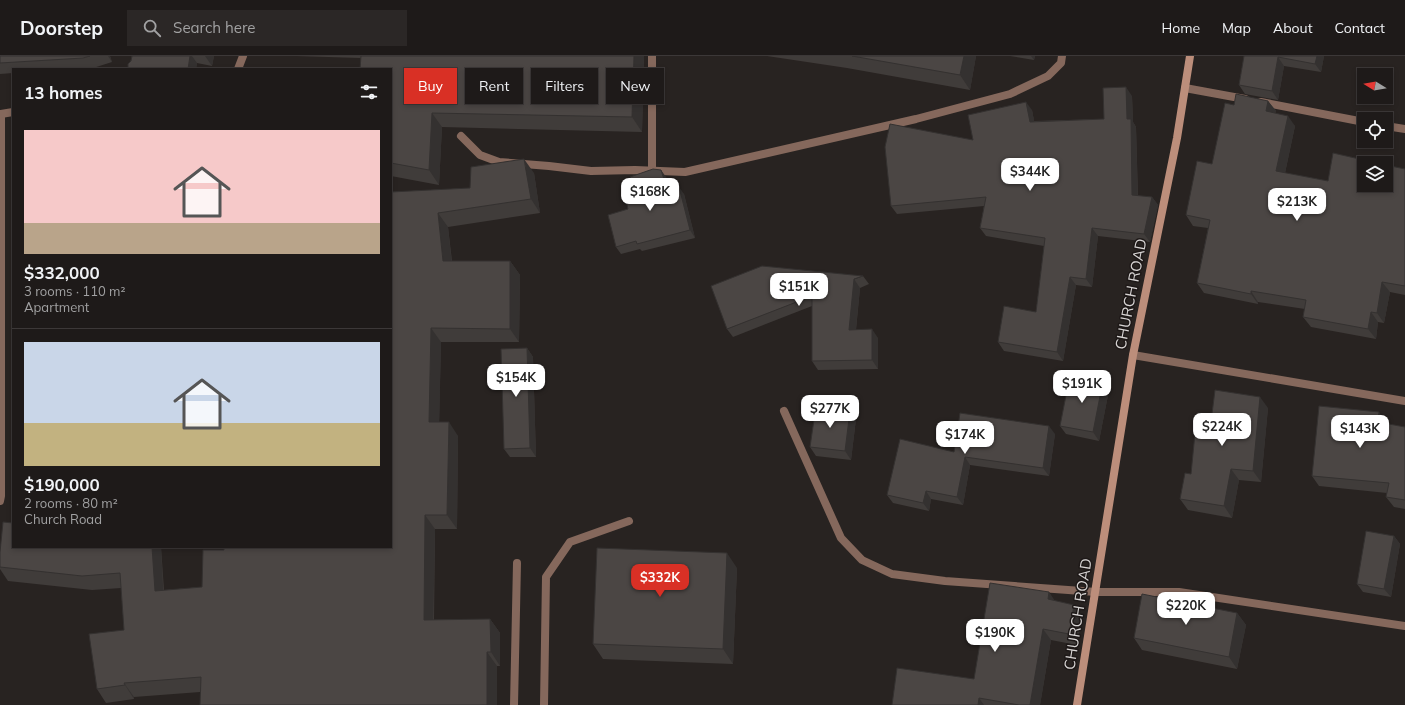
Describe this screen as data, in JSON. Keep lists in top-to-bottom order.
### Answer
{
  "streets": {
    "street": ["CHURCH ROAD"]
  },
  "north": "left",
  "page": {
    "header": "Doorstep",
    "search": "Search here",
    "nav": [
      "Home",
      "Map",
      "About",
      "Contact"
    ],
    "chip": [
      "Buy",
      "Rent",
      "Filters",
      "New"
    ],
    "heading": "13 homes",
    "list": [
      {
        "name": "$332,000",
        "note": "3 rooms · 110 m² · Apartment"
      },
      {
        "name": "$190,000",
        "note": "2 rooms · 80 m² · Church Road"
      }
    ],
    "price": [
      "$344K",
      "$168K",
      "$213K",
      "$151K",
      "$154K",
      "$191K",
      "$277K",
      "$224K",
      "$143K",
      "$174K",
      "$332K",
      "$220K",
      "$190K"
    ]
  }
}
